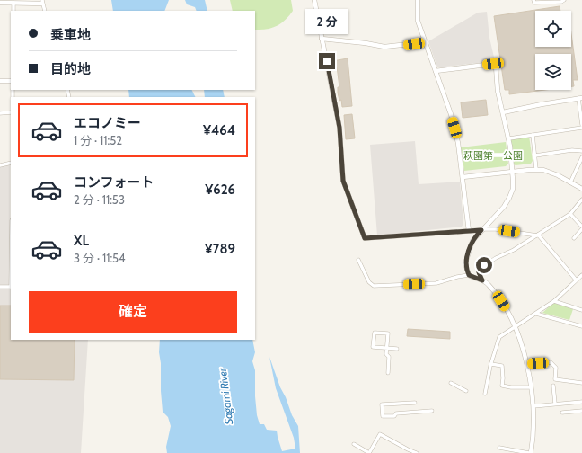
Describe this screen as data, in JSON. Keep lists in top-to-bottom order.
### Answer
{
  "water": ["Sagami River"],
  "parks": ["萩園第一公園"],
  "page": {
    "bubble": "2 分",
    "banner": ["乗車地", "目的地"],
    "list": [
      {
        "name": "エコノミー",
        "note": "1 分 · 11:52",
        "value": "¥464"
      },
      {
        "name": "コンフォート",
        "note": "2 分 · 11:53",
        "value": "¥626"
      },
      {
        "name": "XL",
        "note": "3 分 · 11:54",
        "value": "¥789"
      }
    ],
    "buttons": "確定"
  }
}
